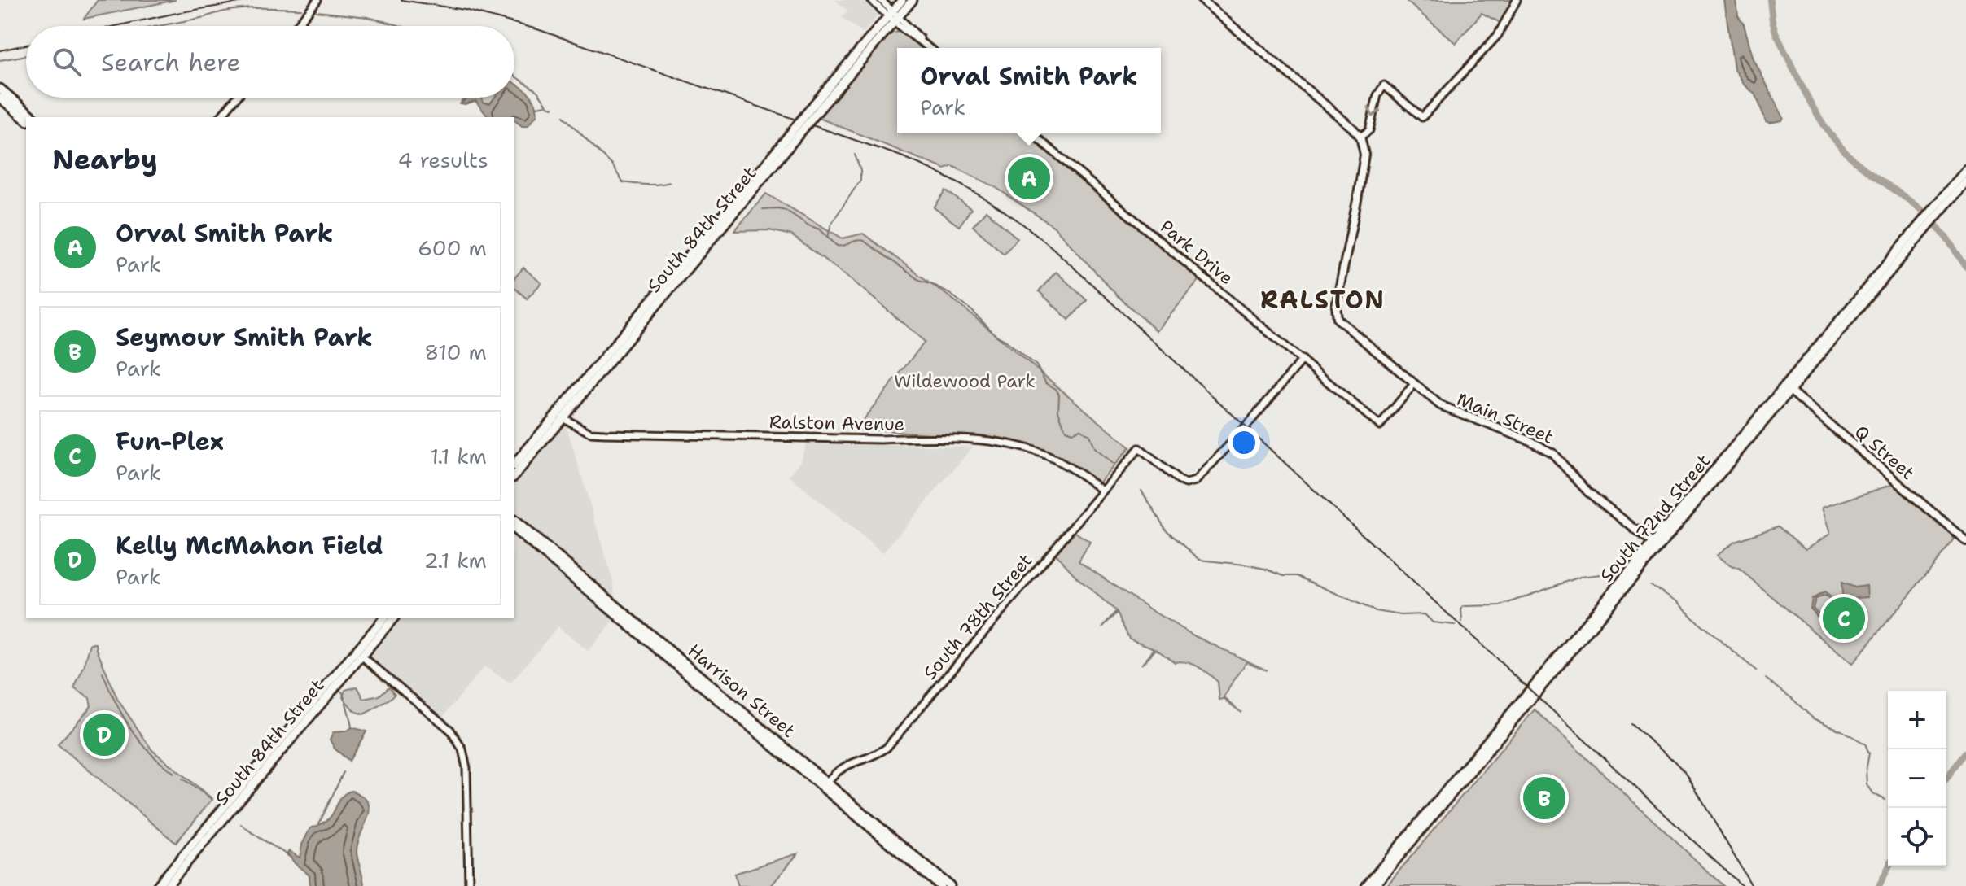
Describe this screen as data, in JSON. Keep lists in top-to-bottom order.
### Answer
{
  "streets": {
    "main road": [
      "South 84th Street",
      "Main Street",
      "Q Street",
      "South 72nd Street",
      "Harrison Street"
    ],
    "street": ["Park Drive", "Ralston Avenue", "South 78th Street"]
  },
  "crossings": [
    ["South 84th Street", "Ralston Avenue"],
    ["Park Drive", "Main Street"],
    ["Park Drive", "South 78th Street"],
    ["Main Street", "South 72nd Street"],
    ["Ralston Avenue", "South 78th Street"],
    ["Q Street", "South 72nd Street"],
    ["South 78th Street", "Harrison Street"]
  ],
  "districts": ["RALSTON"],
  "parks": ["Wildewood Park"],
  "page": {
    "search": "Search here",
    "popup": ["Orval Smith Park", "Park"],
    "heading": ["Nearby", "4 results"],
    "pins": [
      "A",
      "C",
      "D",
      "B"
    ],
    "list": [
      {
        "mark": "A",
        "name": "Orval Smith Park",
        "note": "Park",
        "value": "600 m"
      },
      {
        "mark": "B",
        "name": "Seymour Smith Park",
        "note": "Park",
        "value": "810 m"
      },
      {
        "mark": "C",
        "name": "Fun-Plex",
        "note": "Park",
        "value": "1.1 km"
      },
      {
        "mark": "D",
        "name": "Kelly McMahon Field",
        "note": "Park",
        "value": "2.1 km"
      }
    ],
    "map_buttons": ["+", "−"]
  }
}
